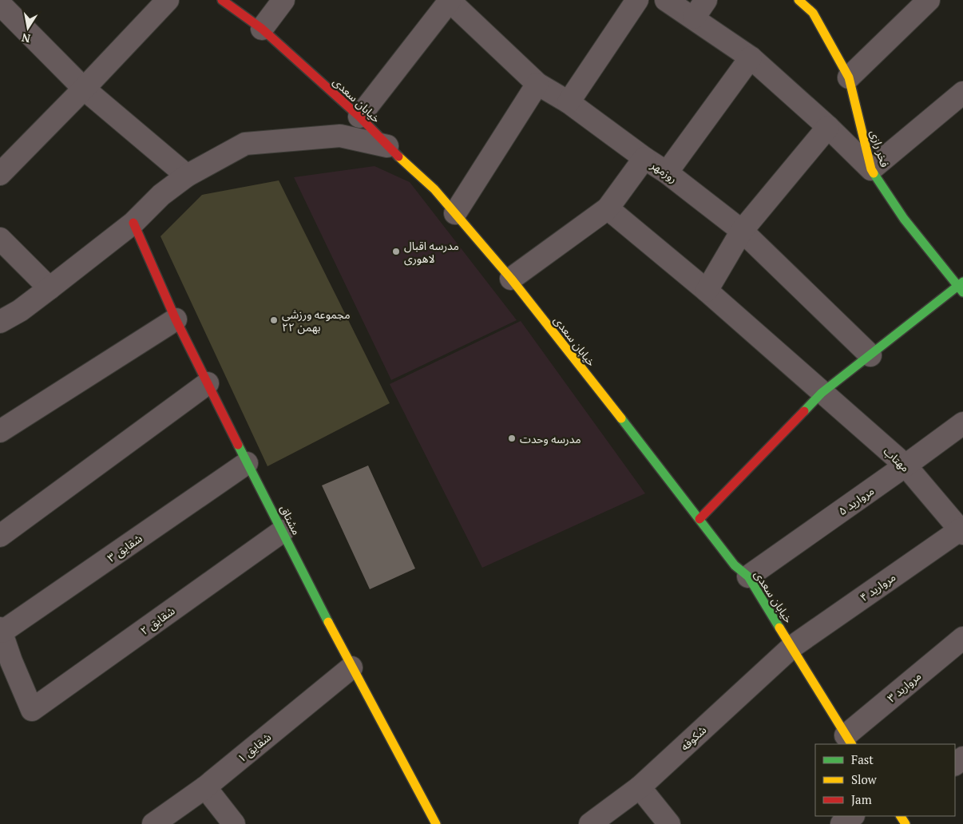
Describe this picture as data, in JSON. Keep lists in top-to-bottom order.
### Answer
{
  "streets": {
    "street": [
      "خیابان سعدی",
      "فخر رازی",
      "روزمهر",
      "مهتاب",
      "مروارید ۵",
      "مشتاق",
      "شقایق ۳",
      "مروارید ۴",
      "شقایق ۲",
      "مرواربد ۳",
      "شکوفه",
      "شقایق ۱"
    ]
  },
  "crossings": [
    ["خیابان سعدی", "مروارید ۵"],
    ["خیابان سعدی", "مروارید ۴"],
    ["خیابان سعدی", "مرواربد ۳"],
    ["خیابان سعدی", "شکوفه"],
    ["مهتاب", "مروارید ۵"],
    ["مهتاب", "مروارید ۴"],
    ["مشتاق", "شقایق ۳"],
    ["مشتاق", "شقایق ۲"],
    ["مشتاق", "شقایق ۱"],
    ["مروارید ۴", "شکوفه"]
  ],
  "places": ["مدرسه اقبال لاهوری", "مجموعه ورزشی ۲۲ بهمن", "مدرسه وحدت"],
  "legend": ["Fast", "Slow", "Jam"],
  "north": "bottom"
}
